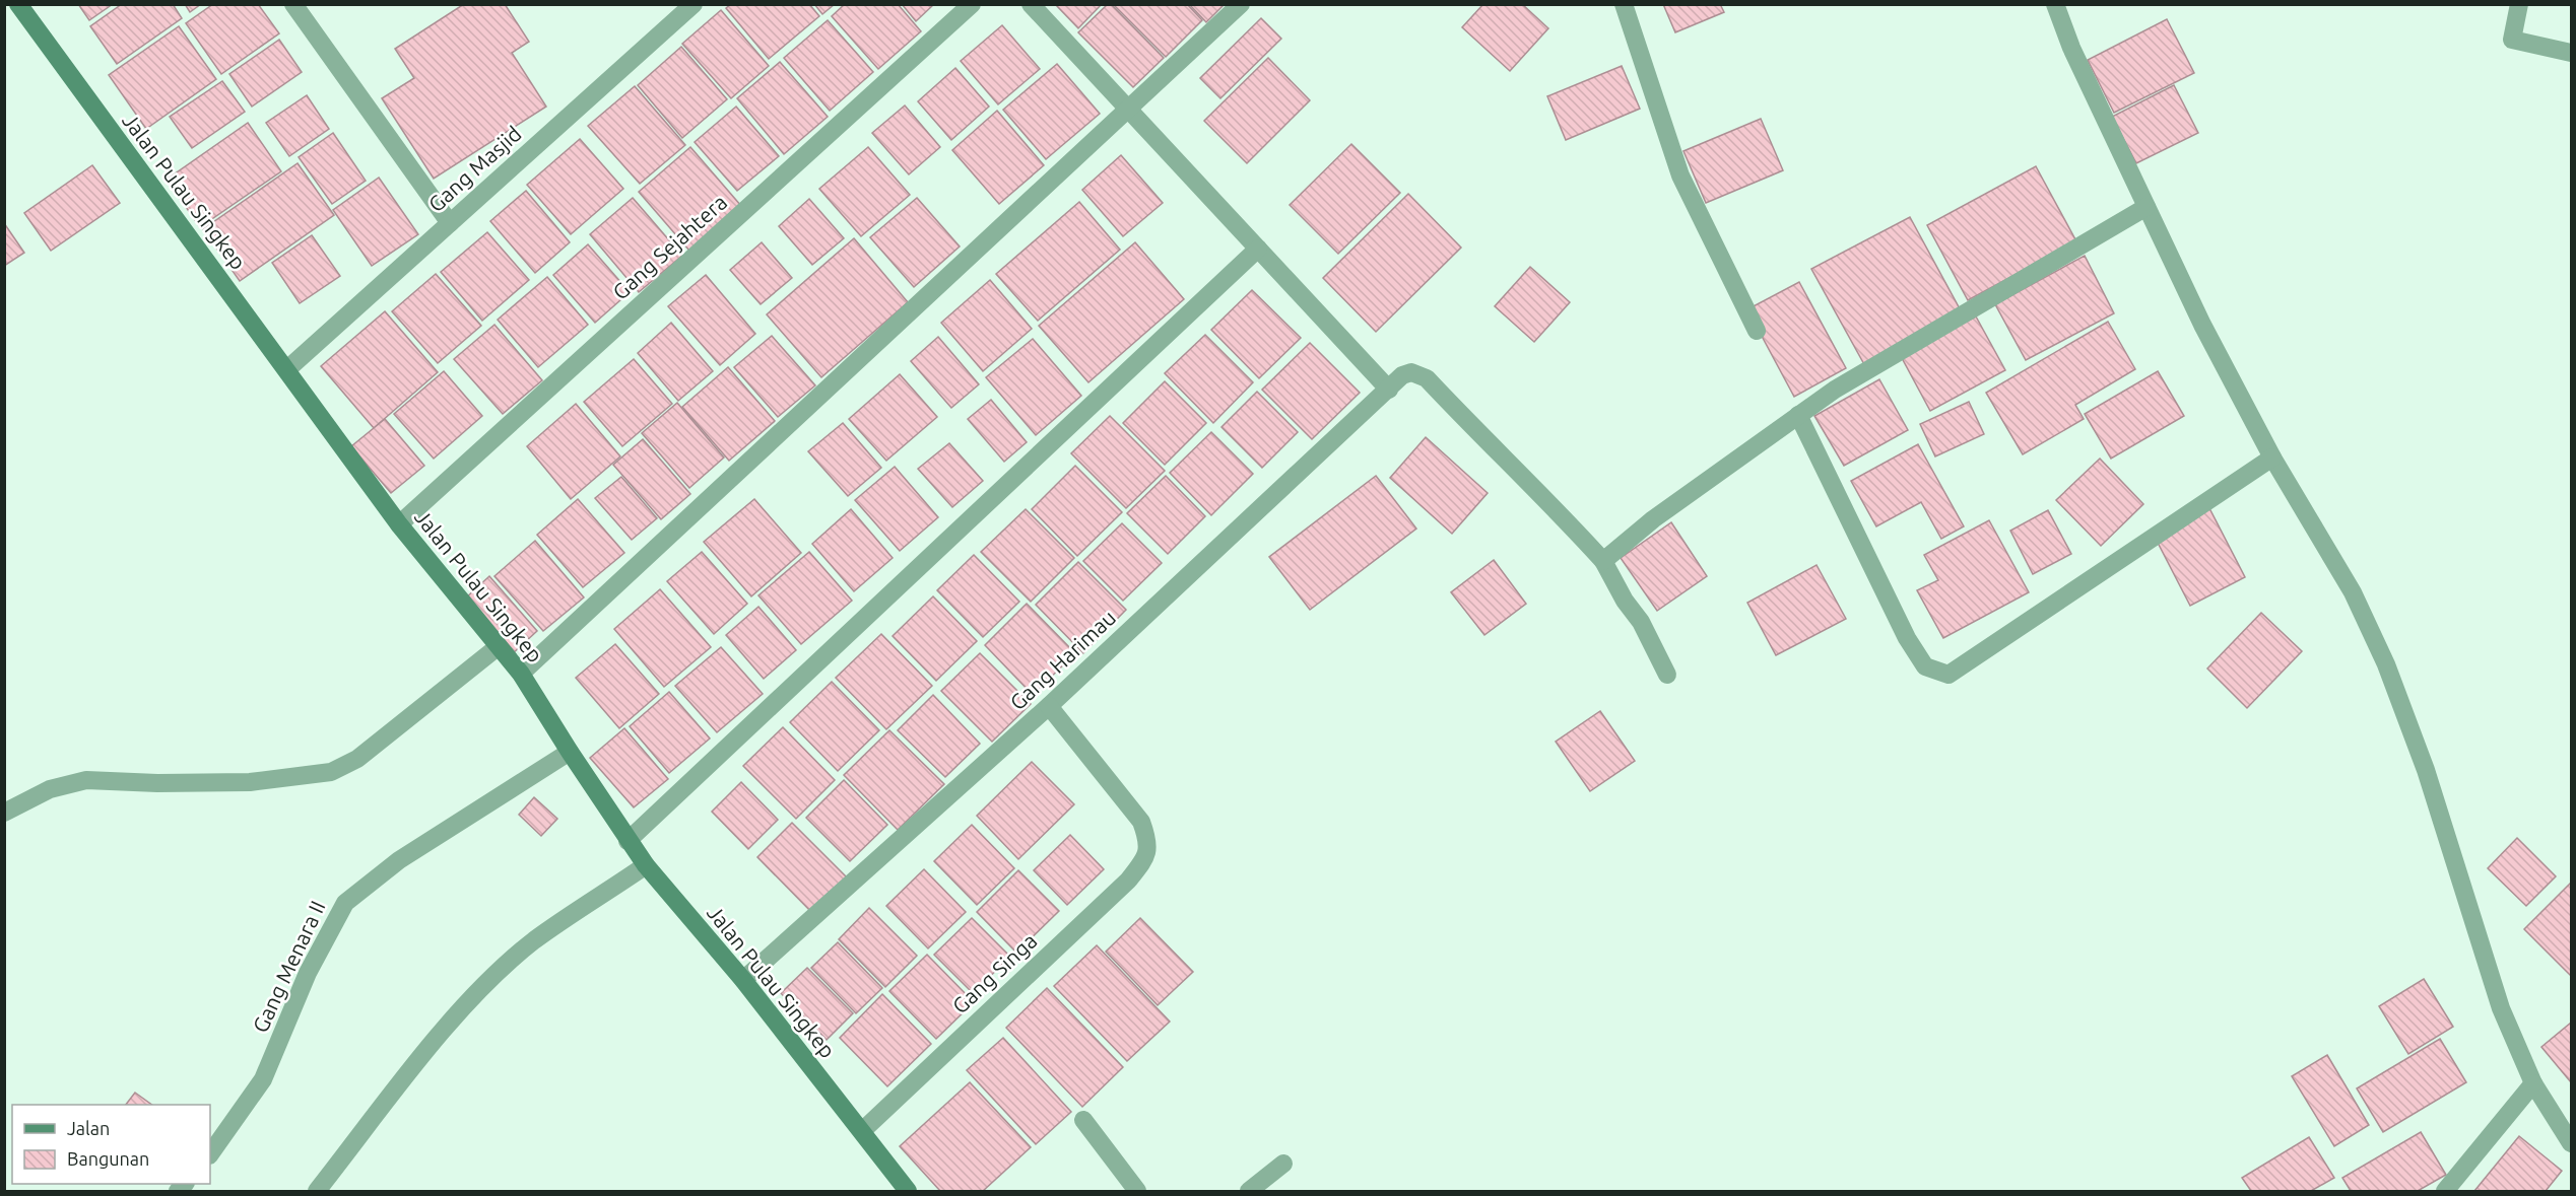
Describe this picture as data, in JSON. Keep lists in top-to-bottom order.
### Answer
{
  "streets": {
    "street": [
      "Gang Masjid",
      "Jalan Pulau Singkep",
      "Gang Sejahtera",
      "Gang Harimau",
      "Gang Menara II",
      "Gang Singa"
    ]
  },
  "crossings": [
    ["Gang Masjid", "Jalan Pulau Singkep"],
    ["Jalan Pulau Singkep", "Gang Sejahtera"],
    ["Jalan Pulau Singkep", "Gang Harimau"],
    ["Jalan Pulau Singkep", "Gang Menara II"],
    ["Jalan Pulau Singkep", "Gang Singa"],
    ["Gang Harimau", "Gang Singa"]
  ],
  "legend": ["Jalan", "Bangunan"]
}
